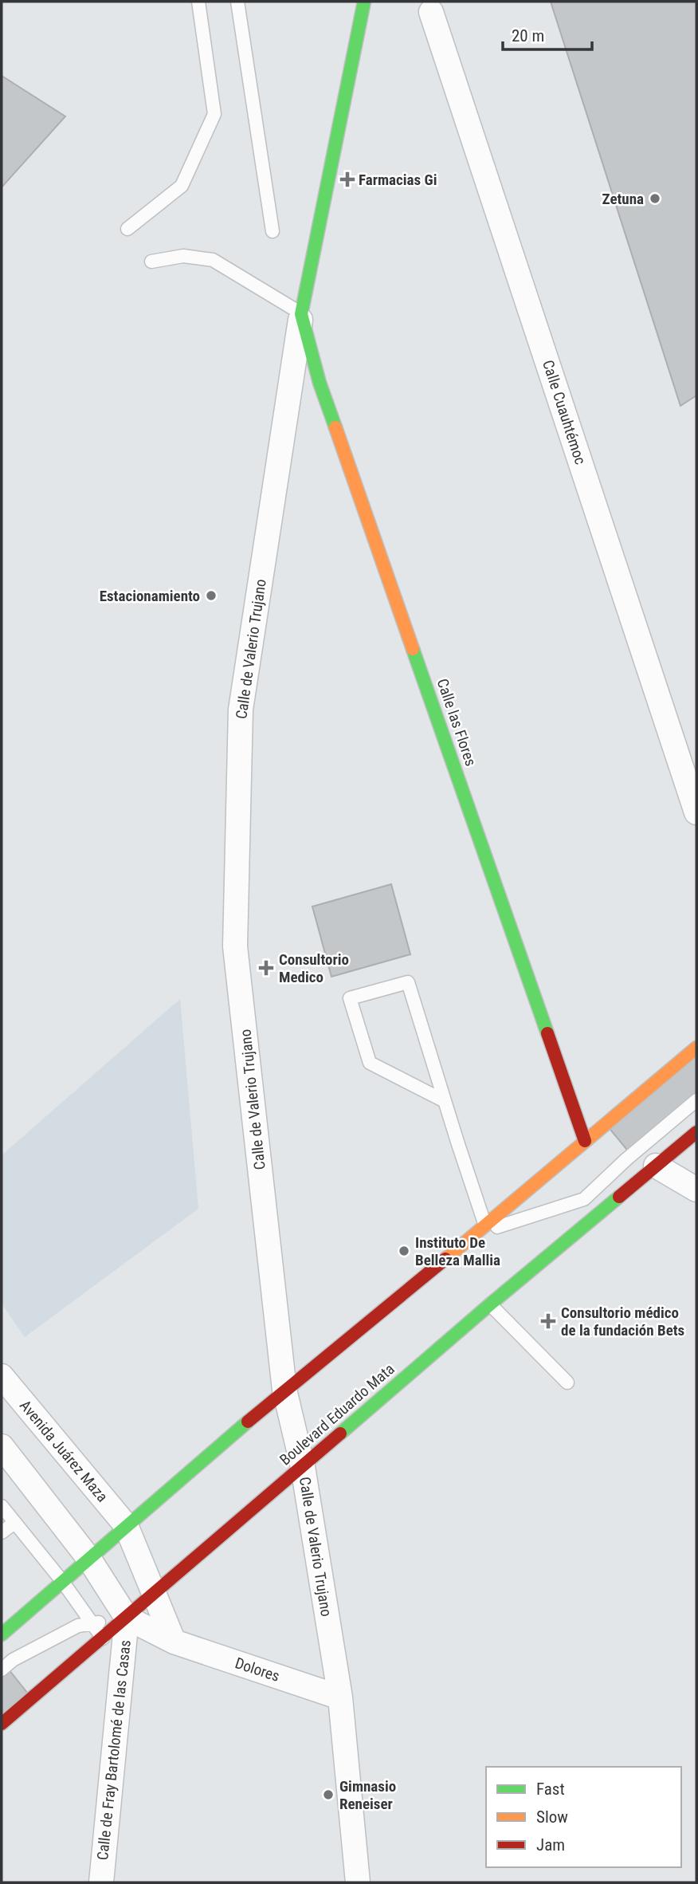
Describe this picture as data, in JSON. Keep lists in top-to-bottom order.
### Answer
{
  "streets": {
    "main road": ["Calle las Flores", "Boulevard Eduardo Mata"],
    "street": [
      "Calle Cuauhtémoc",
      "Calle de Valerio Trujano",
      "Avenida Juárez Maza",
      "Dolores",
      "Calle de Fray Bartolomé de las Casas"
    ]
  },
  "crossings": [
    ["Calle de Valerio Trujano", "Calle las Flores"],
    ["Calle de Valerio Trujano", "Boulevard Eduardo Mata"],
    ["Calle de Valerio Trujano", "Dolores"],
    ["Boulevard Eduardo Mata", "Avenida Juárez Maza"],
    ["Boulevard Eduardo Mata", "Dolores"],
    ["Boulevard Eduardo Mata", "Calle de Fray Bartolomé de las Casas"],
    ["Dolores", "Calle de Fray Bartolomé de las Casas"]
  ],
  "places": {
    "health": ["Farmacias Gi", "Consultorio Medico", "Consultorio médico de la fundación Bets"],
    "other": [
      "Zetuna",
      "Estacionamiento",
      "Instituto De Belleza Mallia",
      "Gimnasio Reneiser"
    ]
  },
  "legend": ["Fast", "Slow", "Jam"],
  "scale_bar": "20 m"
}
